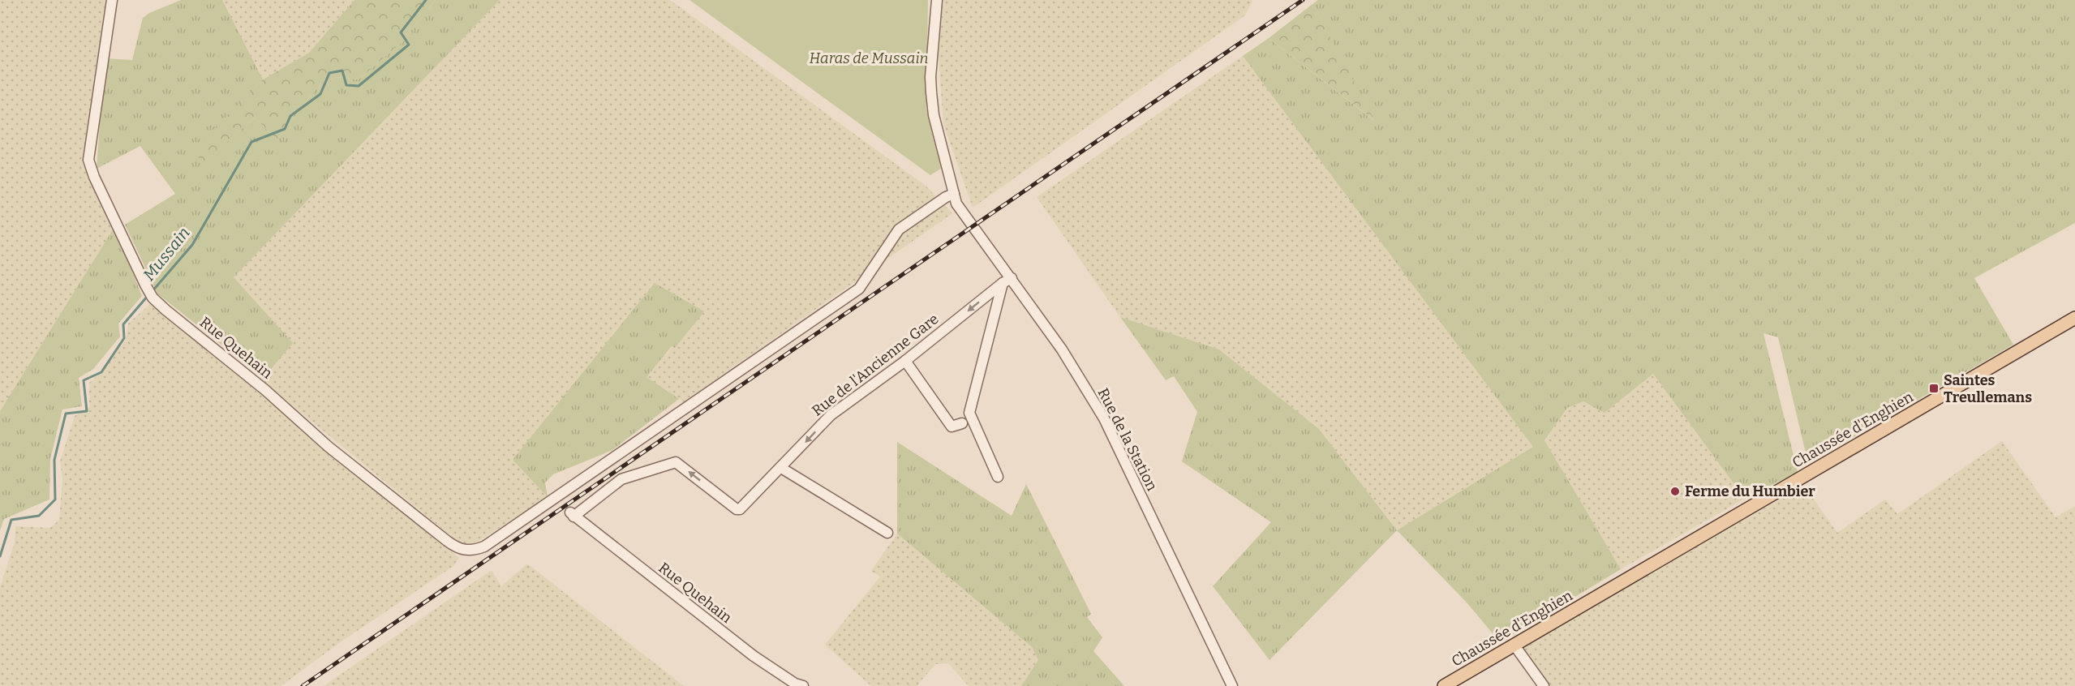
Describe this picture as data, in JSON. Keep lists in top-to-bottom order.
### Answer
{
  "streets": {
    "main road": ["Chaussée d'Enghien"],
    "street": ["Rue Quehain", "Rue de l'Ancienne Gare", "Rue de la Station"]
  },
  "crossings": [
    ["Rue Quehain", "Rue de l'Ancienne Gare"],
    ["Rue Quehain", "Rue de la Station"],
    ["Rue de l'Ancienne Gare", "Rue de la Station"]
  ],
  "one_way": ["Rue de l'Ancienne Gare"],
  "water": ["Mussain"],
  "parks": ["Haras de Mussain"],
  "places": {
    "transit": ["Saintes Treullemans"],
    "other": ["Ferme du Humbier"]
  }
}
